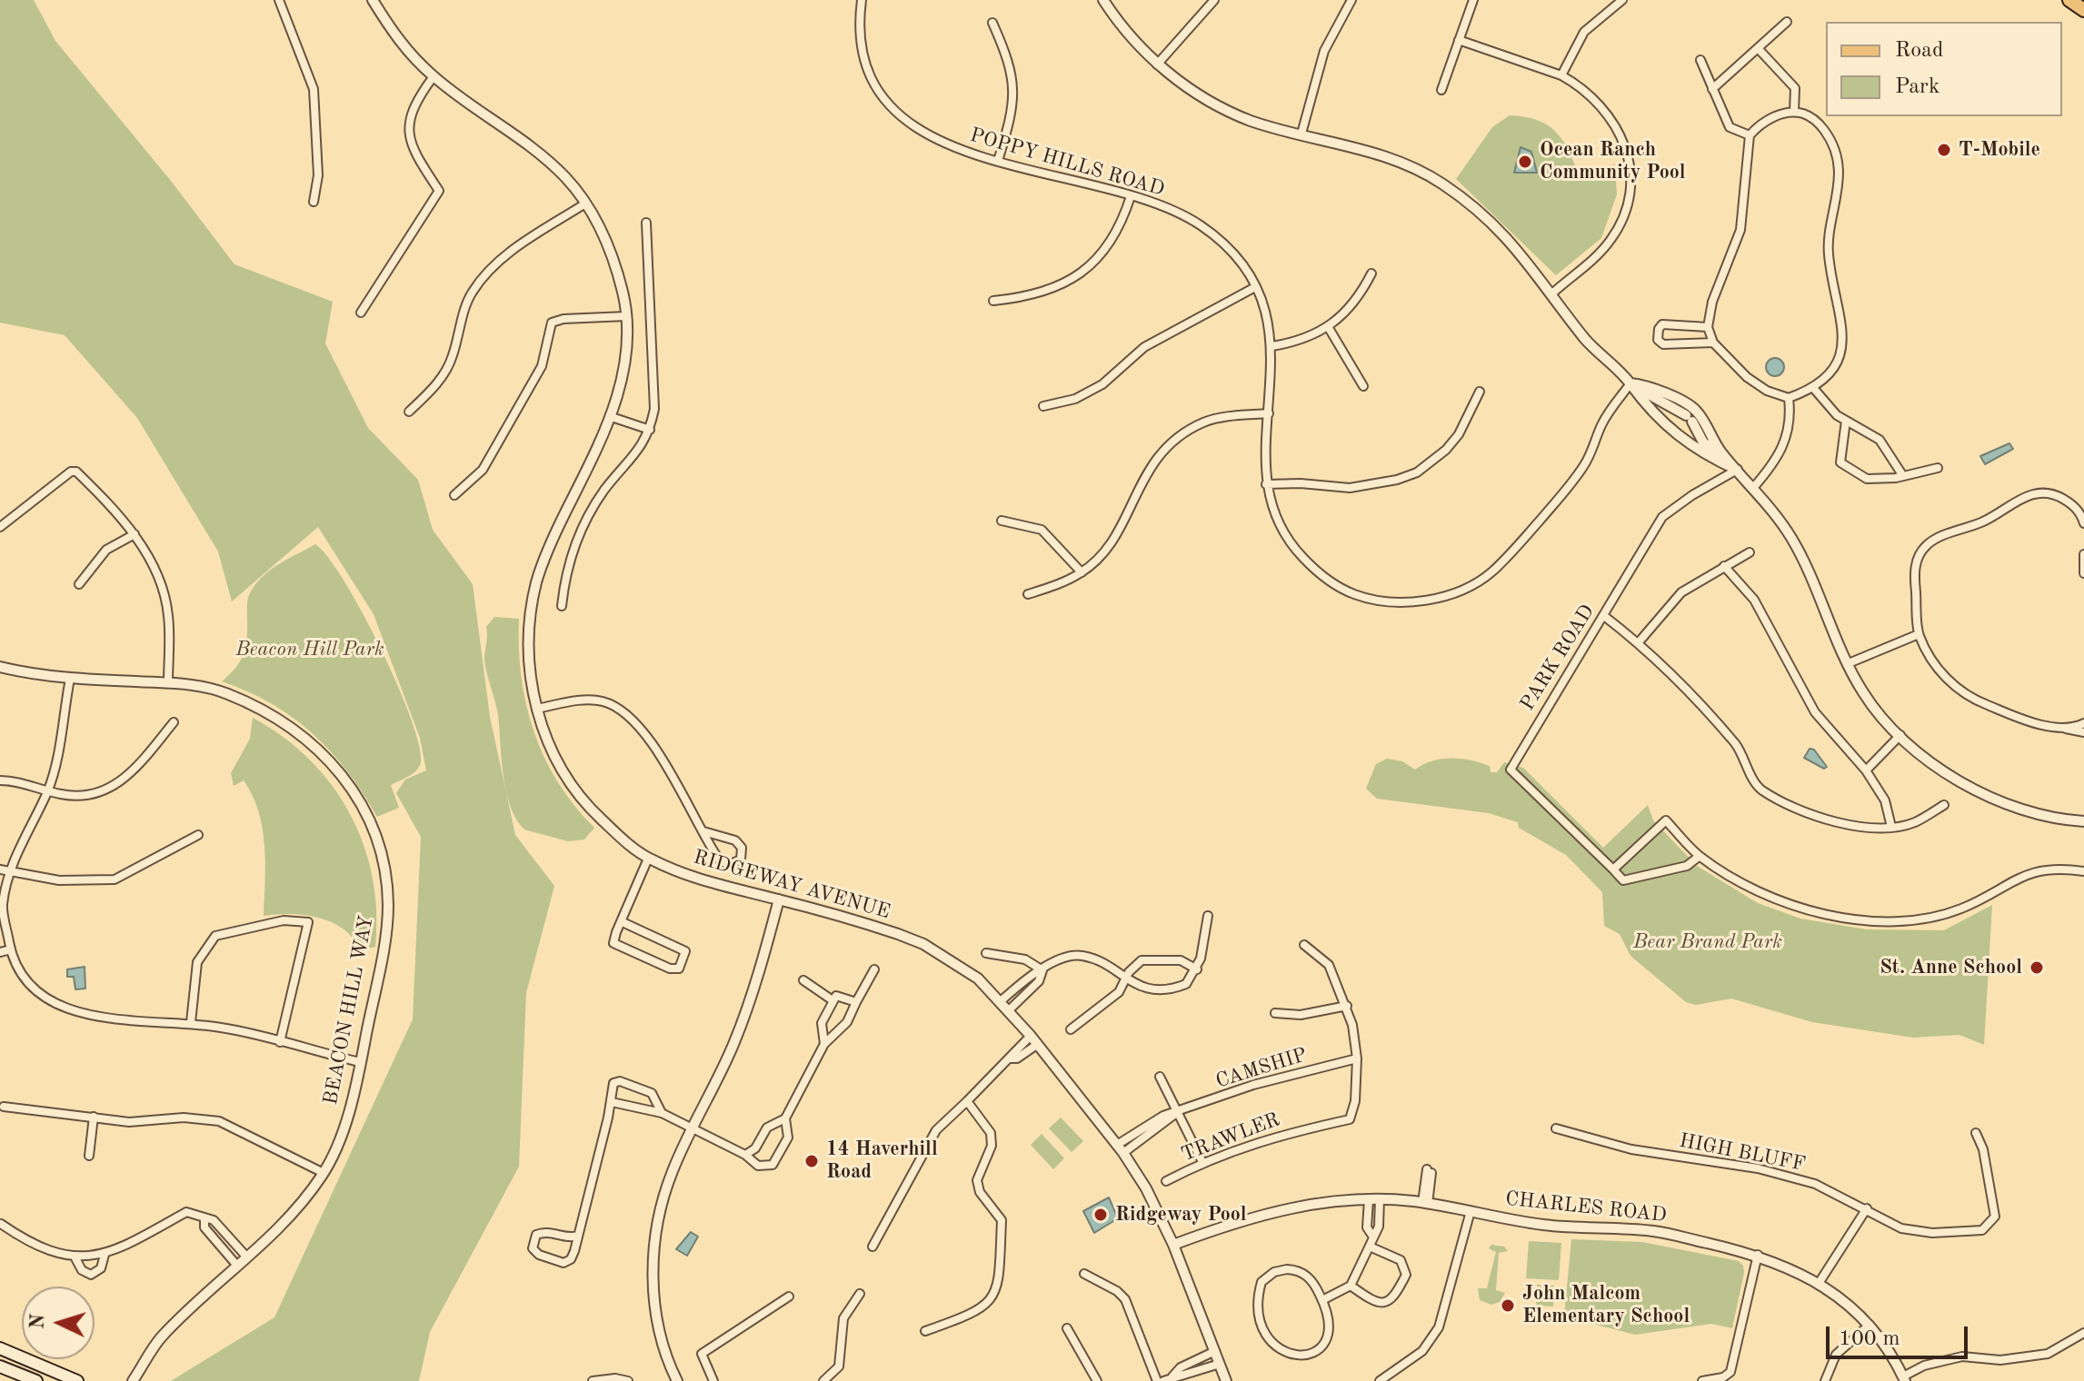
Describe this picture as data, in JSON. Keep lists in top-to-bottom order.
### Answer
{
  "streets": {
    "street": [
      "POPPY HILLS ROAD",
      "PARK ROAD",
      "RIDGEWAY AVENUE",
      "BEACON HILL WAY",
      "CAMSHIP",
      "TRAWLER",
      "HIGH BLUFF",
      "CHARLES ROAD"
    ]
  },
  "crossings": [
    ["RIDGEWAY AVENUE", "CAMSHIP"],
    ["RIDGEWAY AVENUE", "CHARLES ROAD"],
    ["CAMSHIP", "TRAWLER"]
  ],
  "parks": ["Beacon Hill Park", "Bear Brand Park"],
  "places": [
    "T-Mobile",
    "Ocean Ranch Community Pool",
    "St. Anne School",
    "14 Haverhill Road",
    "Ridgeway Pool",
    "John Malcom Elementary School"
  ],
  "legend": ["Road", "Park"],
  "scale_bar": "100 m",
  "north": "left"
}
